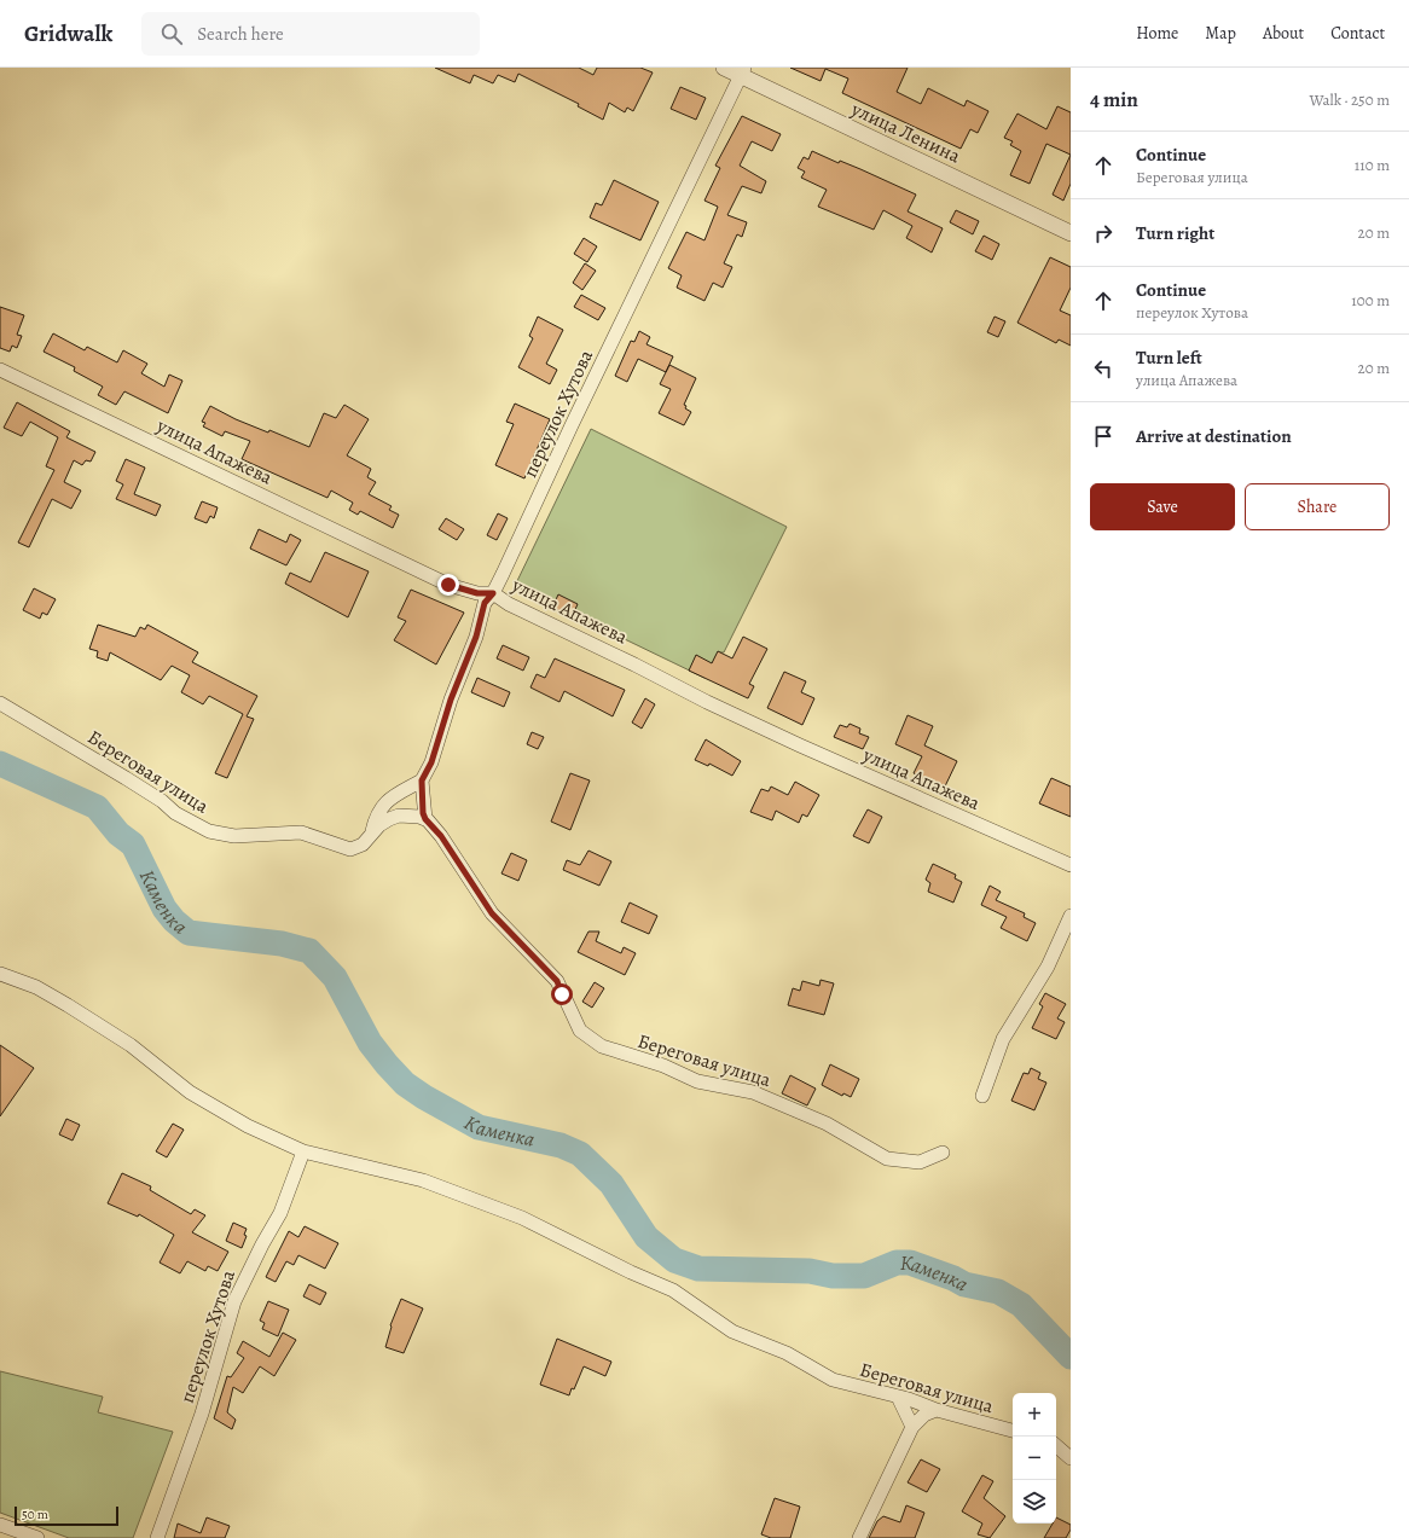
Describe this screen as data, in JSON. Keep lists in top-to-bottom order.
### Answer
{
  "streets": {
    "street": [
      "улица Ленина",
      "переулок Хутова",
      "улица Апажева",
      "Береговая улица"
    ]
  },
  "crossings": [
    ["улица Ленина", "переулок Хутова"],
    ["переулок Хутова", "улица Апажева"],
    ["переулок Хутова", "Береговая улица"]
  ],
  "water": ["Каменка"],
  "scale_bar": "50 m",
  "page": {
    "header": "Gridwalk",
    "search": "Search here",
    "nav": [
      "Home",
      "Map",
      "About",
      "Contact"
    ],
    "heading": ["4 min", "Walk · 250 m"],
    "list": [
      ["Continue", "Береговая улица", "110 m"],
      ["Turn right", "20 m"],
      ["Continue", "переулок Хутова", "100 m"],
      ["Turn left", "улица Апажева", "20 m"],
      "Arrive at destination"
    ],
    "buttons": ["Save", "Share"],
    "map_buttons": ["+", "−"],
    "scale": "50 m"
  }
}
